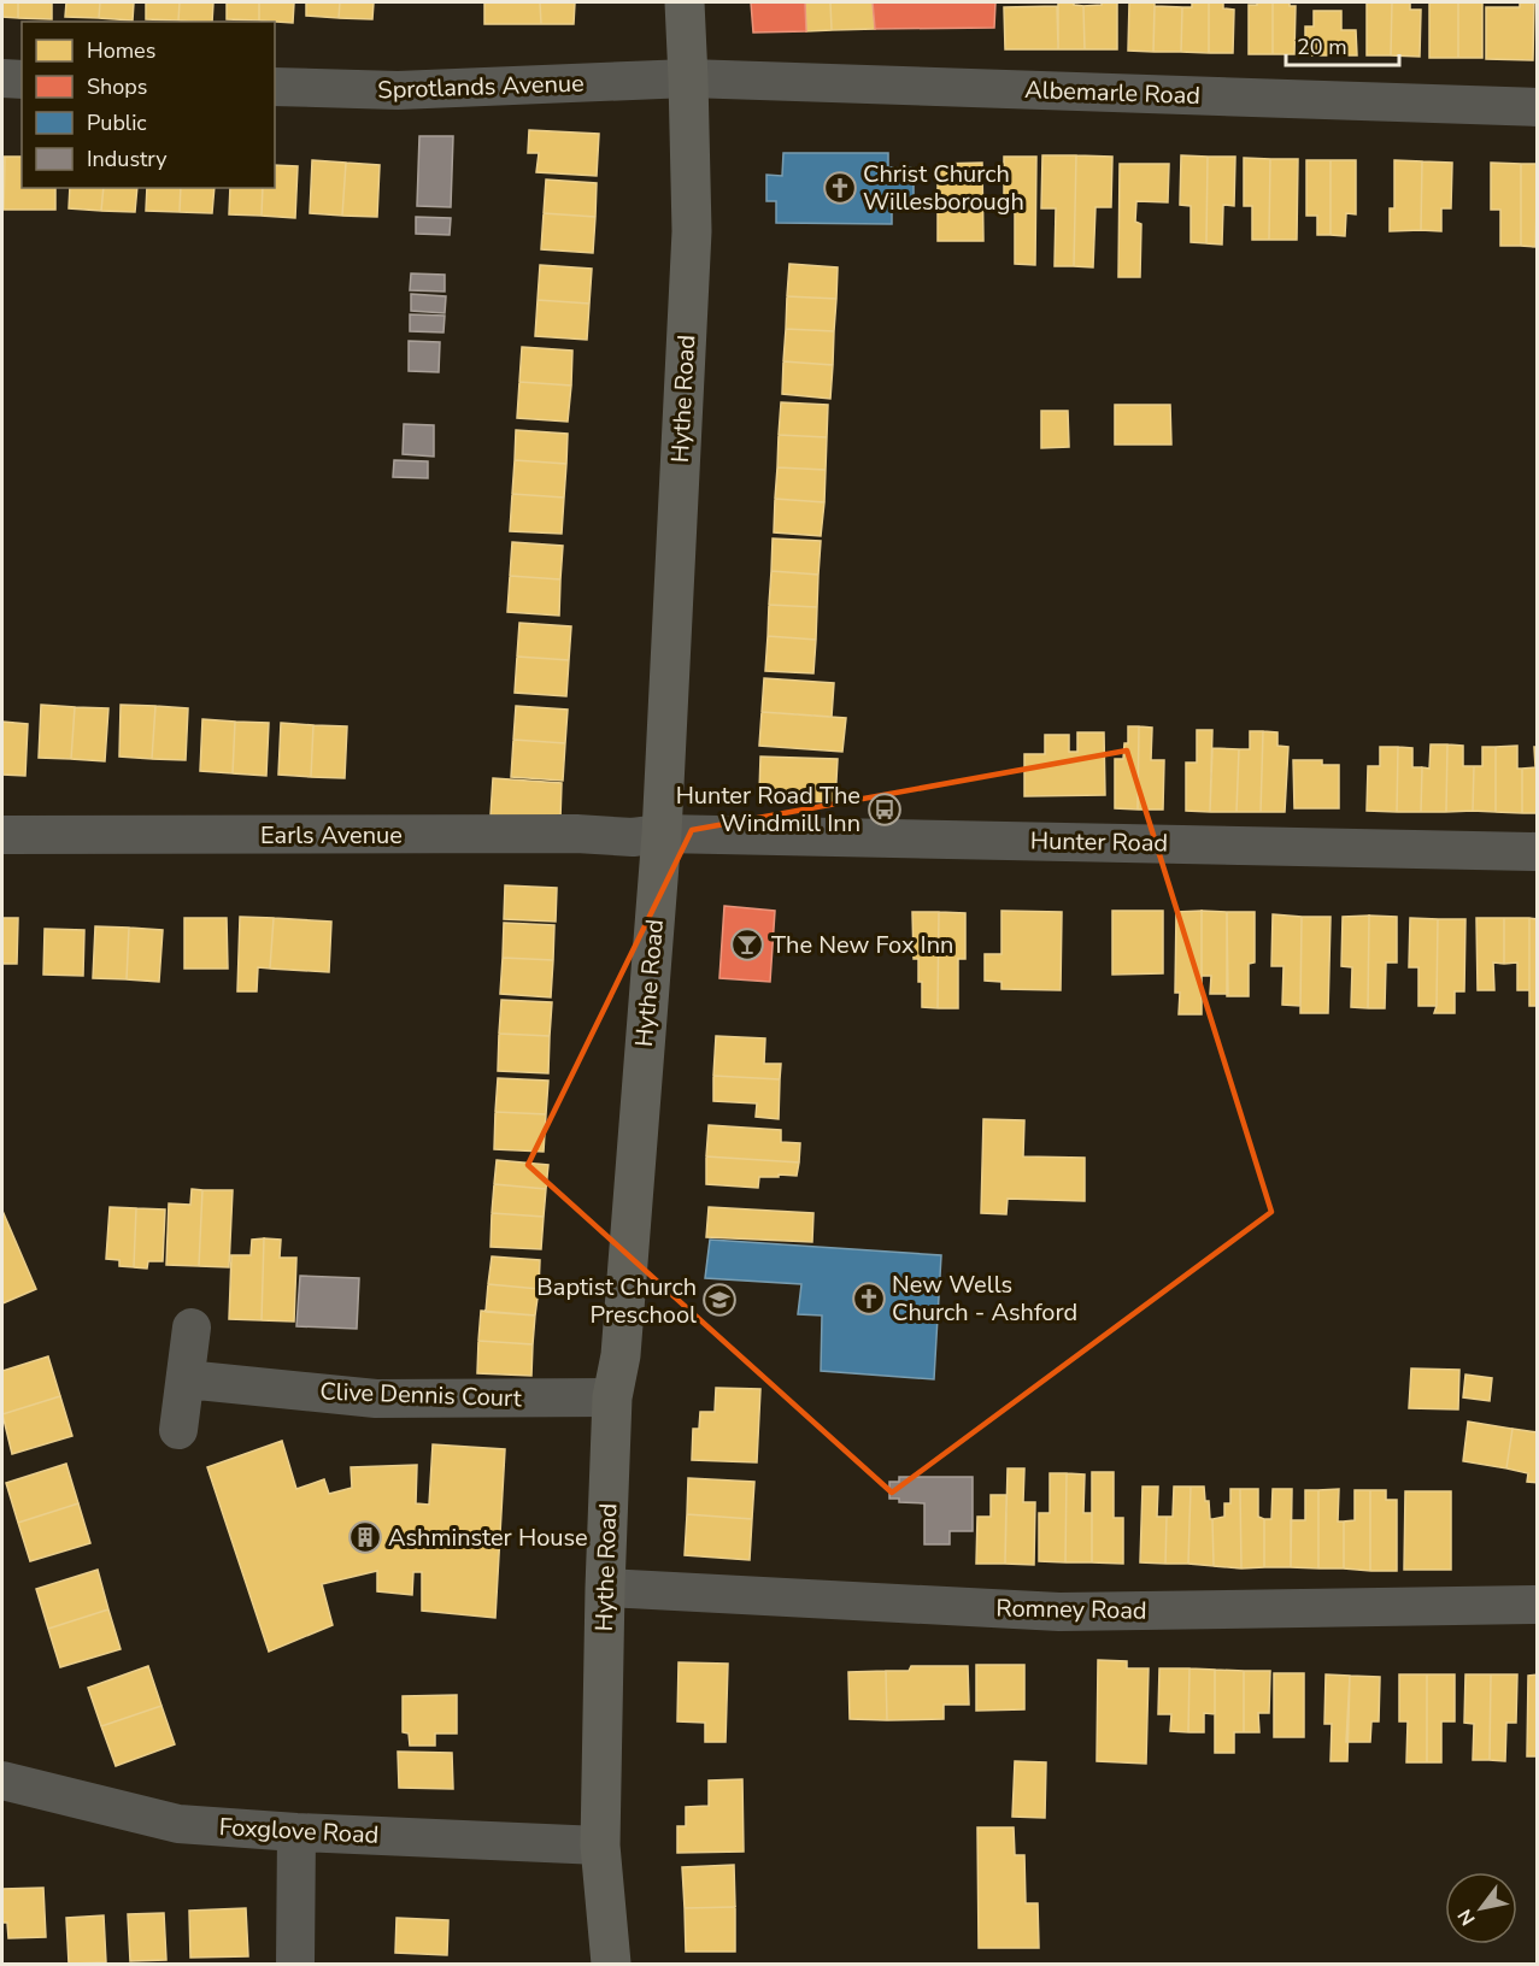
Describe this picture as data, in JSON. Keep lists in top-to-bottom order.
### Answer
{
  "streets": {
    "main road": ["Hythe Road"],
    "street": [
      "Sprotlands Avenue",
      "Albemarle Road",
      "Earls Avenue",
      "Hunter Road",
      "Clive Dennis Court",
      "Romney Road",
      "Foxglove Road"
    ]
  },
  "crossings": [
    ["Sprotlands Avenue", "Albemarle Road"],
    ["Sprotlands Avenue", "Hythe Road"],
    ["Albemarle Road", "Hythe Road"],
    ["Hythe Road", "Earls Avenue"],
    ["Hythe Road", "Hunter Road"],
    ["Hythe Road", "Clive Dennis Court"],
    ["Hythe Road", "Romney Road"],
    ["Hythe Road", "Foxglove Road"],
    ["Earls Avenue", "Hunter Road"]
  ],
  "places": {
    "church": ["Christ Church Willesborough", "New Wells Church - Ashford"],
    "bus stop": ["Hunter Road The Windmill Inn"],
    "bar": ["The New Fox Inn"],
    "school or university": ["Baptist Church Preschool"],
    "building": ["Ashminster House"]
  },
  "legend": [
    "Homes",
    "Shops",
    "Public",
    "Industry"
  ],
  "scale_bar": "20 m",
  "north": "bottom left"
}
